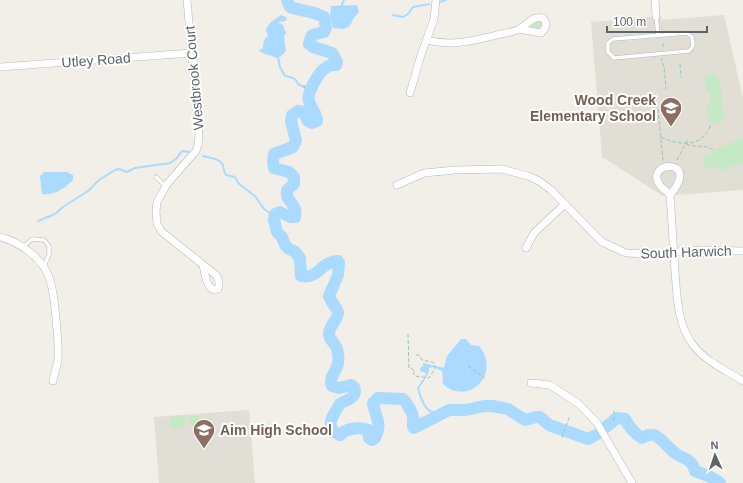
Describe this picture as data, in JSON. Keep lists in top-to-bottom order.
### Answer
{
  "streets": {
    "street": ["Utley Road", "Westbrook Court", "South Harwich"]
  },
  "crossings": [
    ["Utley Road", "Westbrook Court"]
  ],
  "places": {
    "school or university": ["Wood Creek Elementary School", "Aim High School"]
  },
  "scale_bar": "100 m",
  "north": "top"
}
